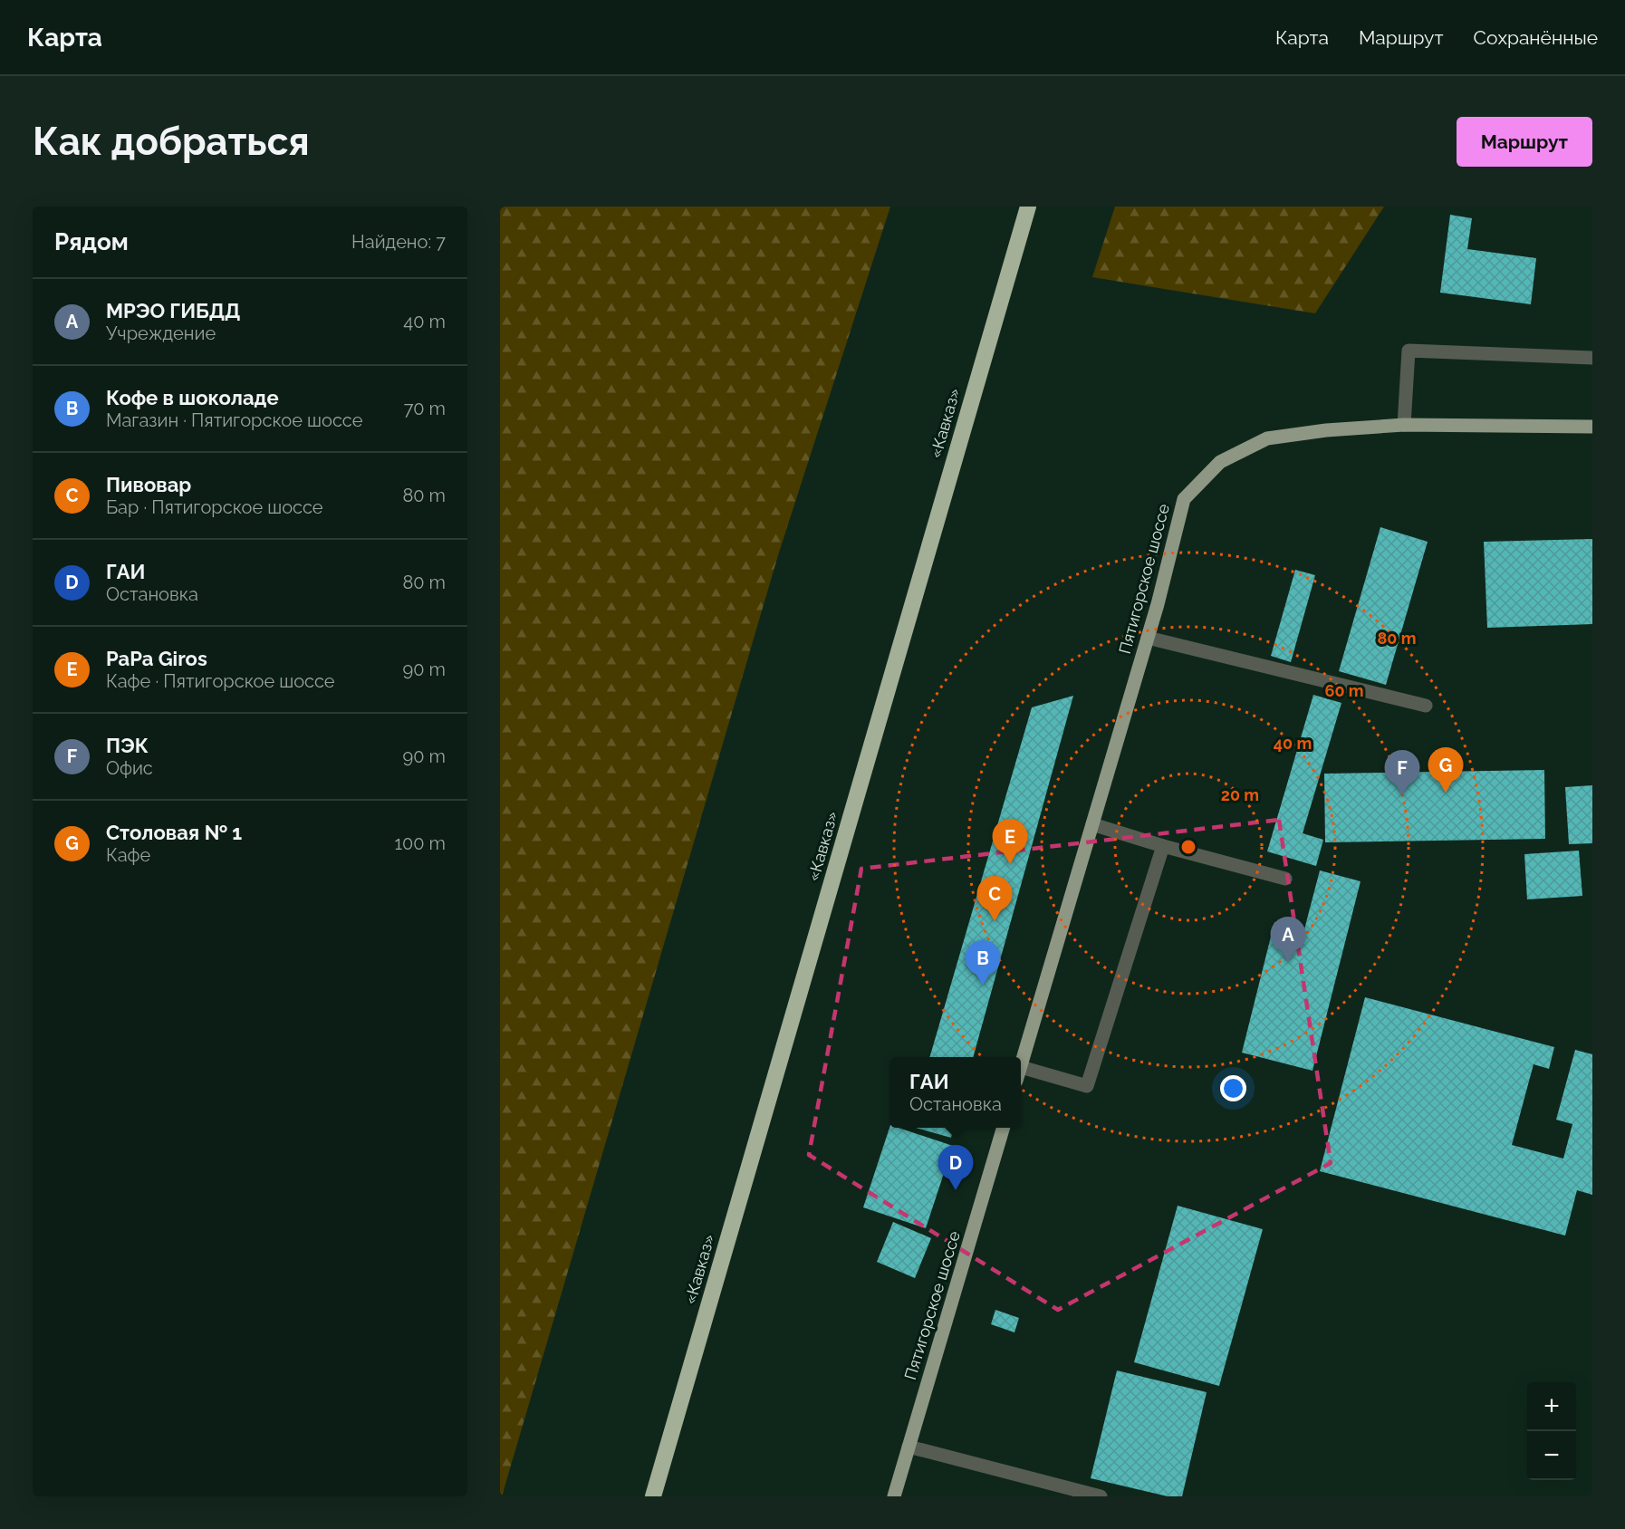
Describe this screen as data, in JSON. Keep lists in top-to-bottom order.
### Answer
{
  "streets": {
    "highway": ["«Кавказ»"],
    "main road": ["Пятигорское шоссе"]
  },
  "page": {
    "header": "Карта",
    "nav": ["Карта", "Маршрут", "Сохранённые"],
    "buttons": "Маршрут",
    "title": "Как добраться",
    "heading": ["Рядом", "Найдено: 7"],
    "list": [
      {
        "mark": "A",
        "name": "МРЭО ГИБДД",
        "note": "Учреждение",
        "value": "40 m"
      },
      {
        "mark": "B",
        "name": "Кофе в шоколаде",
        "note": "Магазин · Пятигорское шоссе",
        "value": "70 m"
      },
      {
        "mark": "C",
        "name": "Пивовар",
        "note": "Бар · Пятигорское шоссе",
        "value": "80 m"
      },
      {
        "mark": "D",
        "name": "ГАИ",
        "note": "Остановка",
        "value": "80 m"
      },
      {
        "mark": "E",
        "name": "PaPa Giros",
        "note": "Кафе · Пятигорское шоссе",
        "value": "90 m"
      },
      {
        "mark": "F",
        "name": "ПЭК",
        "note": "Офис",
        "value": "90 m"
      },
      {
        "mark": "G",
        "name": "Столовая № 1",
        "note": "Кафе",
        "value": "100 m"
      }
    ],
    "pins": [
      "G",
      "F",
      "E",
      "C",
      "A",
      "B",
      "D"
    ],
    "popup": ["ГАИ", "Остановка"],
    "map_buttons": ["+", "−"]
  },
  "rings": [
    "80 m",
    "60 m",
    "40 m",
    "20 m"
  ]
}
